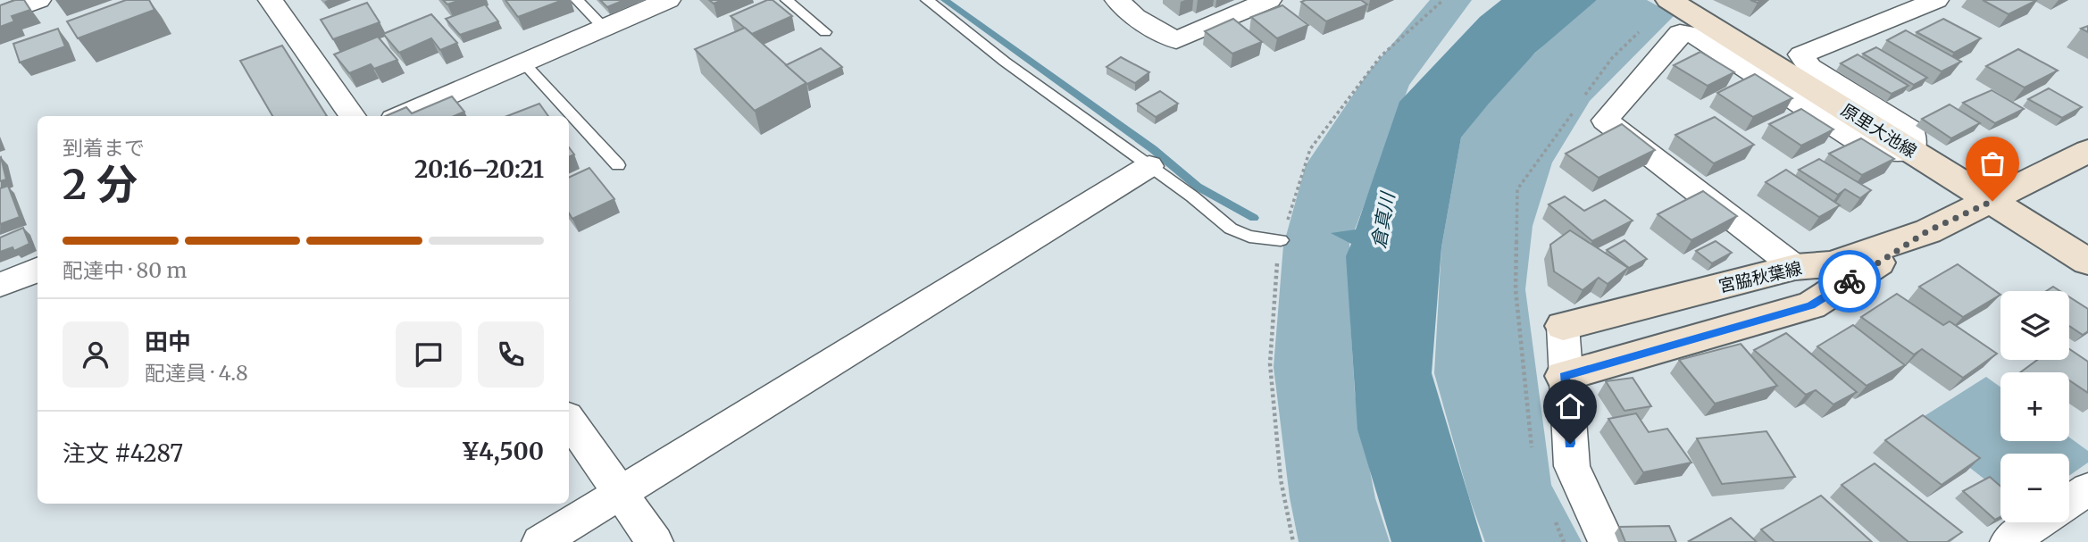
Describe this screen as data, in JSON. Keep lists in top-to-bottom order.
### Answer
{
  "streets": {
    "street": ["原里大池線", "宮脇秋葉線"]
  },
  "crossings": [
    ["原里大池線", "宮脇秋葉線"]
  ],
  "water": ["倉真川"],
  "page": {
    "heading": ["2 分", "到着まで", "20:16–20:21"],
    "panel": [
      "田中",
      "配達員 · 4.8",
      "注文 #4287",
      "¥4,500"
    ],
    "bar": "配達中 · 80 m",
    "map_buttons": ["+", "−"]
  }
}
